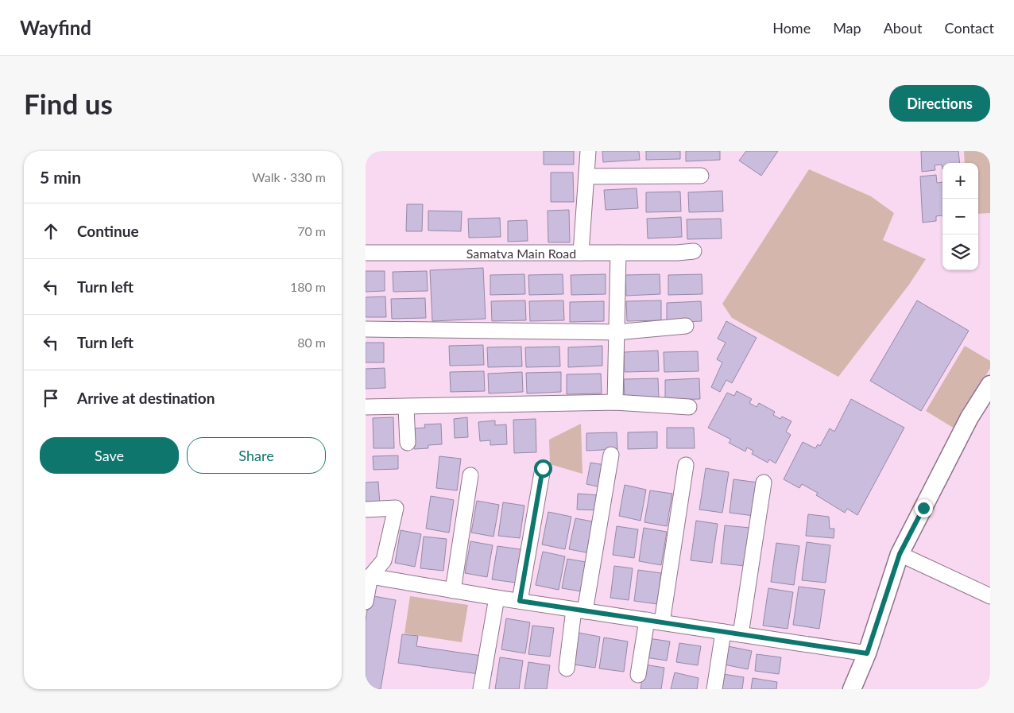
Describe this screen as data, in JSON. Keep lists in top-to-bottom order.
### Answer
{
  "streets": {
    "street": ["Samatva Main Road"]
  },
  "page": {
    "header": "Wayfind",
    "nav": [
      "Home",
      "Map",
      "About",
      "Contact"
    ],
    "buttons": [
      "Directions",
      ["Save", "Share"]
    ],
    "title": "Find us",
    "heading": ["5 min", "Walk · 330 m"],
    "map_buttons": ["+", "−"],
    "list": [
      ["Continue", "70 m"],
      ["Turn left", "180 m"],
      ["Turn left", "80 m"],
      "Arrive at destination"
    ]
  }
}
